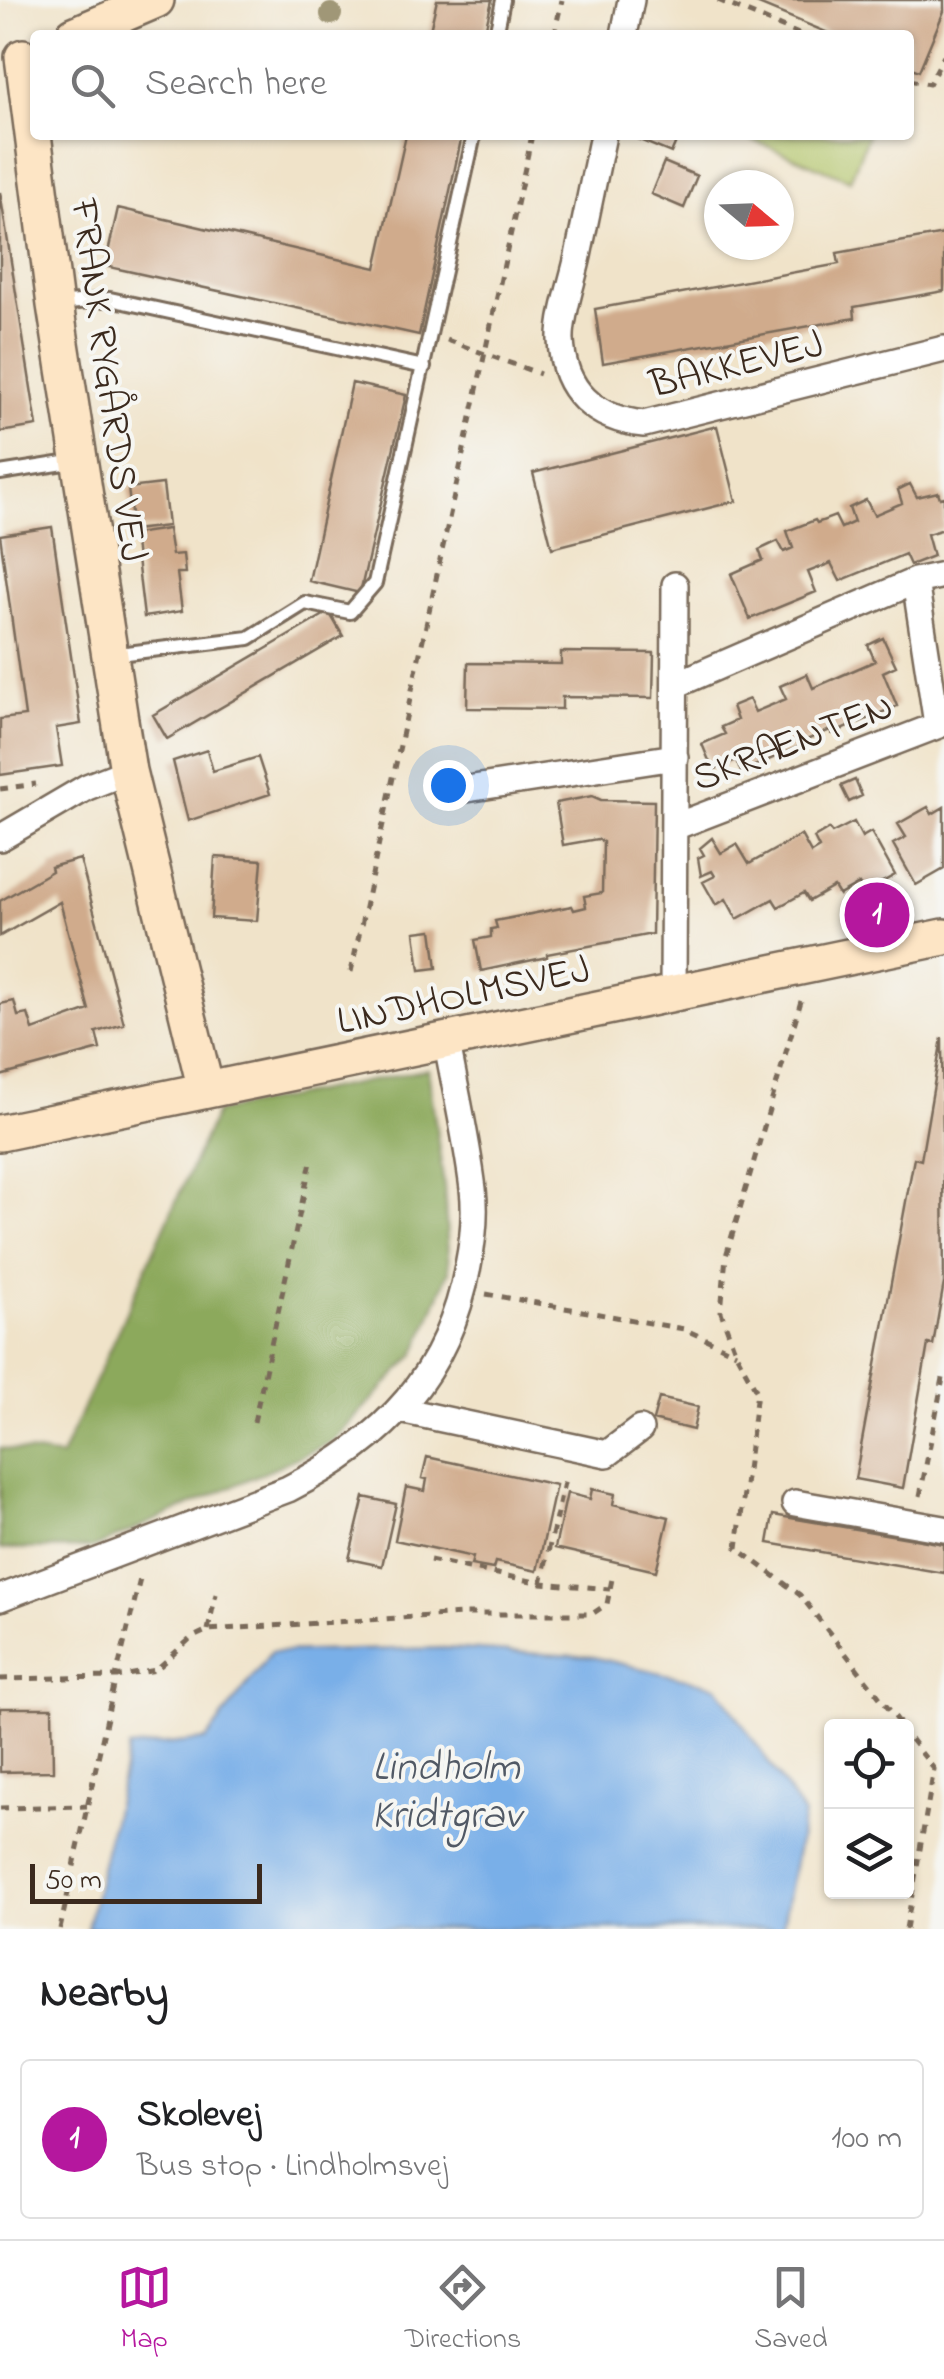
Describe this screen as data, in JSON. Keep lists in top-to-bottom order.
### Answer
{
  "streets": {
    "street": [
      "BAKKEVEJ",
      "FRANK RYGÅRDS VEJ",
      "SKRÆNTEN",
      "LINDHOLMSVEJ"
    ]
  },
  "crossings": [
    ["FRANK RYGÅRDS VEJ", "LINDHOLMSVEJ"],
    ["SKRÆNTEN", "LINDHOLMSVEJ"]
  ],
  "water": ["Lindholm Kridtgrav"],
  "scale_bar": "50 m",
  "north": "right",
  "page": {
    "search": "Search here",
    "pins": "1",
    "scale": "50 m",
    "heading": "Nearby",
    "list": [
      {
        "mark": "1",
        "name": "Skolevej",
        "note": "Bus stop · Lindholmsvej",
        "value": "100 m"
      }
    ],
    "nav": ["Map", "Directions", "Saved"]
  }
}
